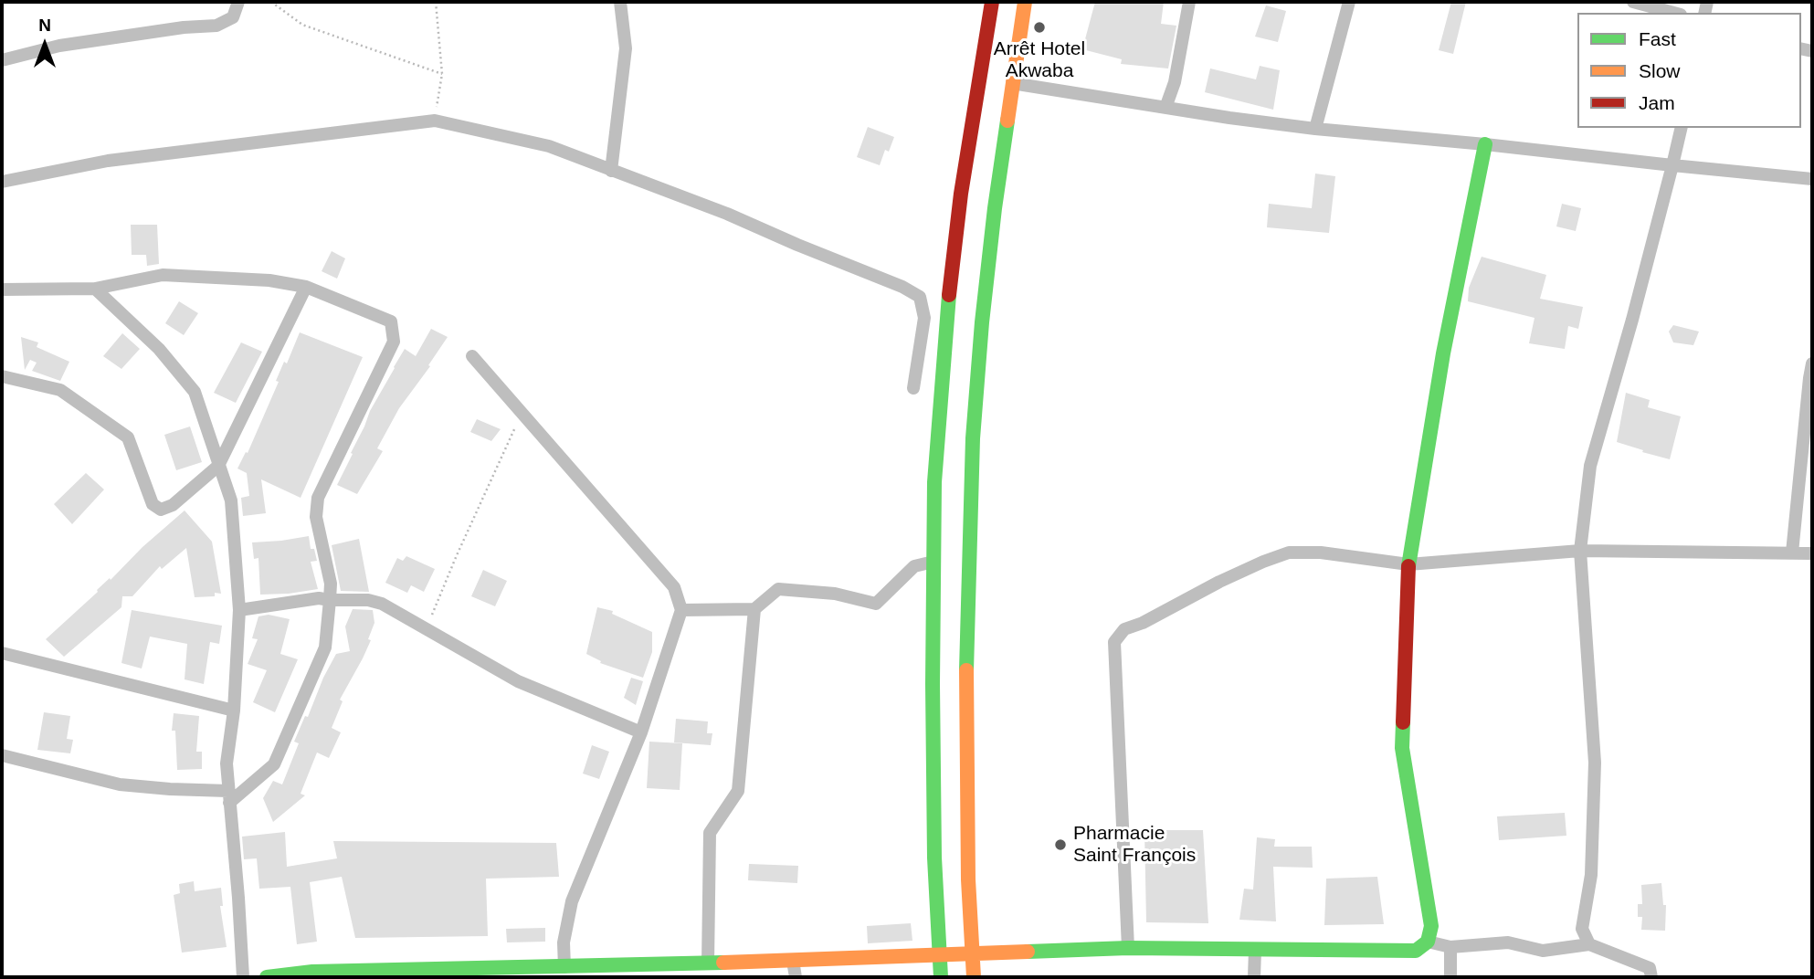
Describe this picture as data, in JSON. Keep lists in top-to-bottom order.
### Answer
{
  "places": ["Arrêt Hotel Akwaba", "Pharmacie Saint François"],
  "legend": ["Fast", "Slow", "Jam"],
  "north": "top"
}
